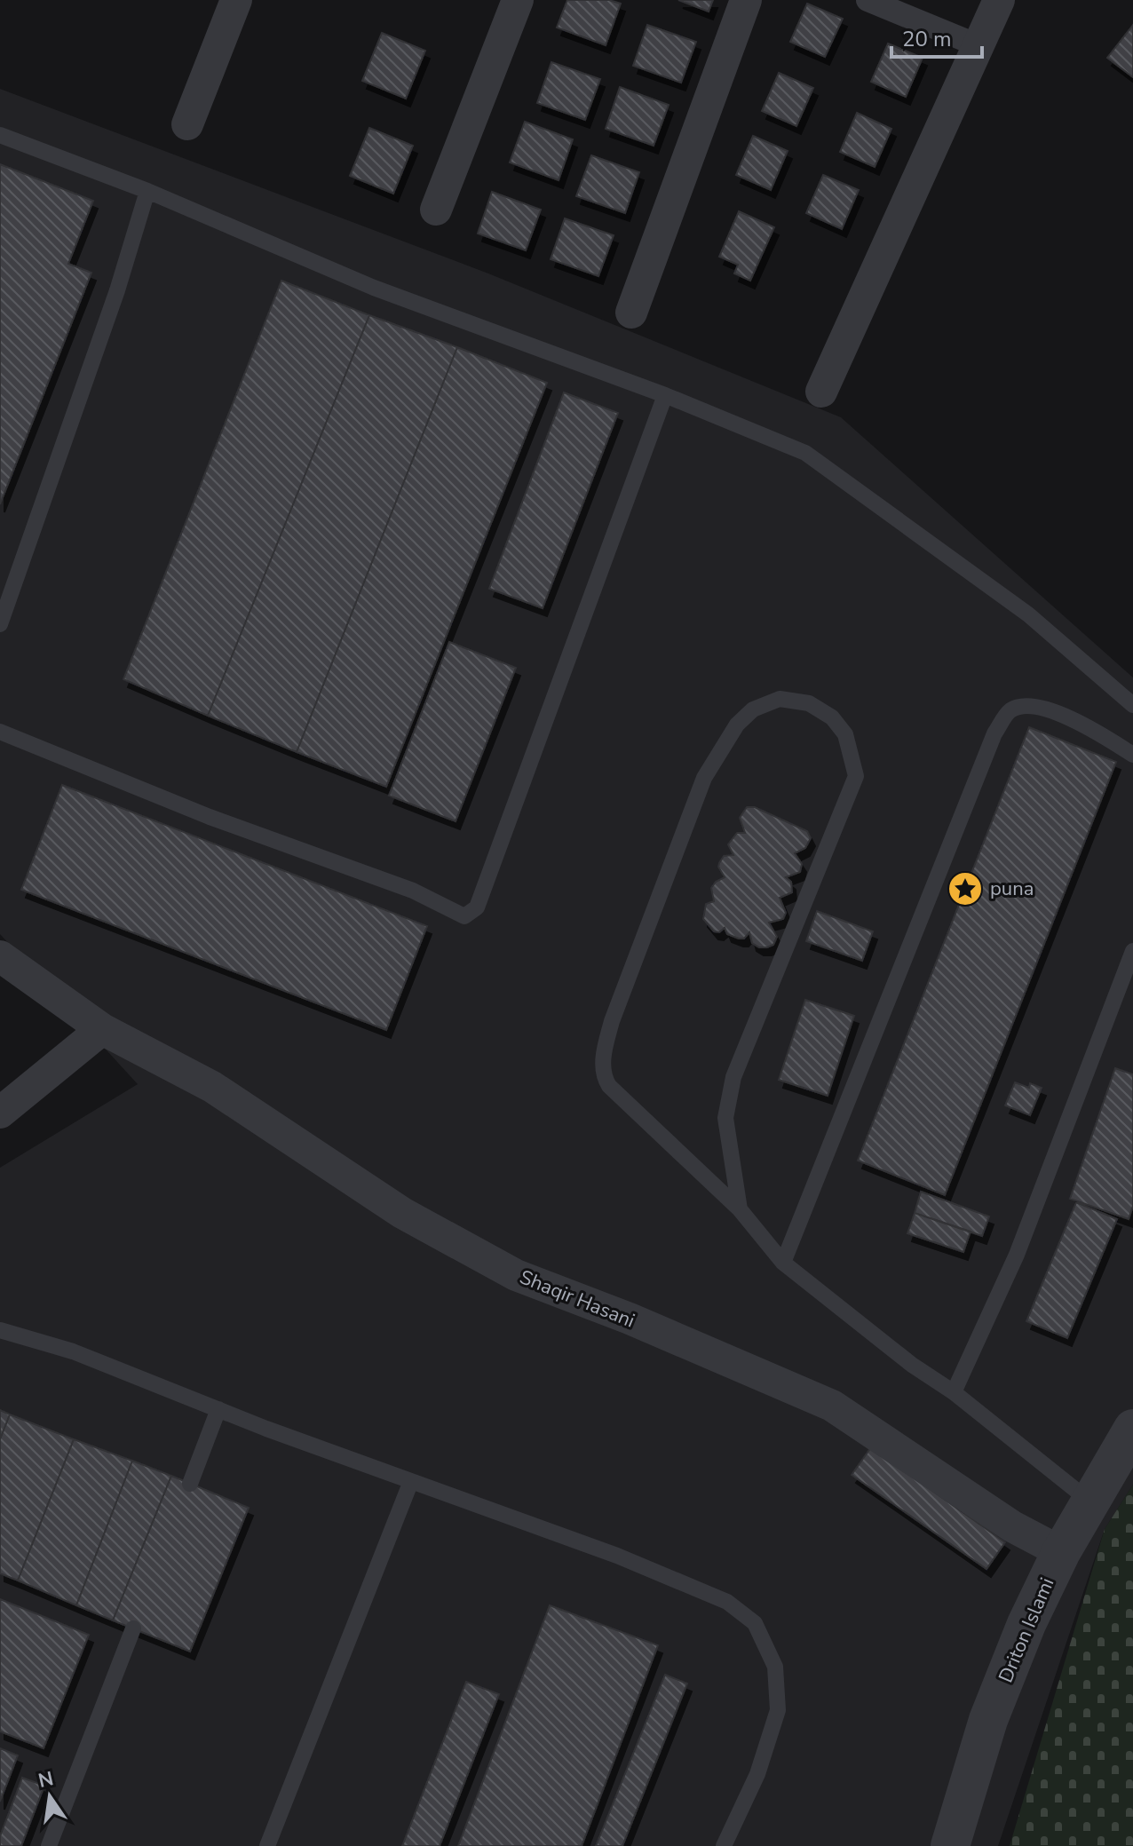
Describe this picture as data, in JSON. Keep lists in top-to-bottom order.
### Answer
{
  "streets": {
    "street": ["Shaqir Hasani", "Driton Islami"]
  },
  "crossings": [
    ["Shaqir Hasani", "Driton Islami"]
  ],
  "places": {
    "place": ["puna"]
  },
  "scale_bar": "20 m",
  "north": "top"
}
